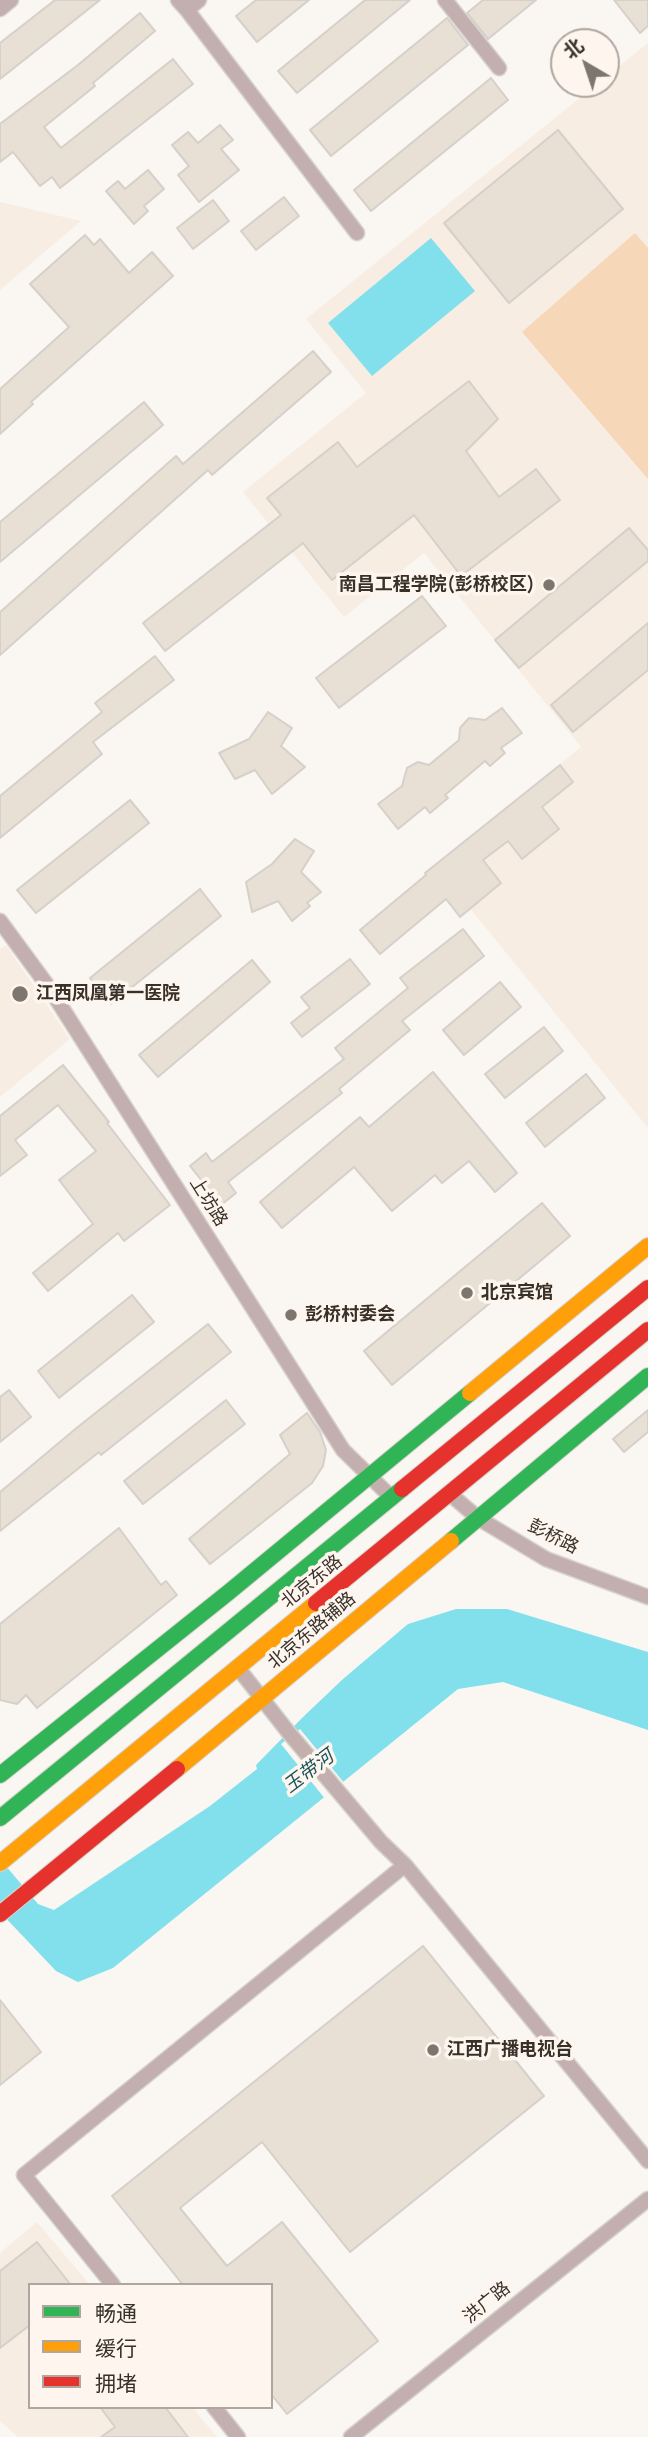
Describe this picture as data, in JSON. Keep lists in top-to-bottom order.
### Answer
{
  "streets": {
    "main road": ["北京东路", "北京东路辅路"],
    "street": ["上坊路", "彭桥路", "洪广路"]
  },
  "crossings": [
    ["上坊路", "北京东路"],
    ["彭桥路", "北京东路"],
    ["彭桥路", "北京东路辅路"]
  ],
  "water": ["玉带河"],
  "places": [
    "南昌工程学院(彭桥校区)",
    "江西凤凰第一医院",
    "北京宾馆",
    "彭桥村委会",
    "江西广播电视台"
  ],
  "legend": ["畅通", "缓行", "拥堵"],
  "north": "top left"
}
